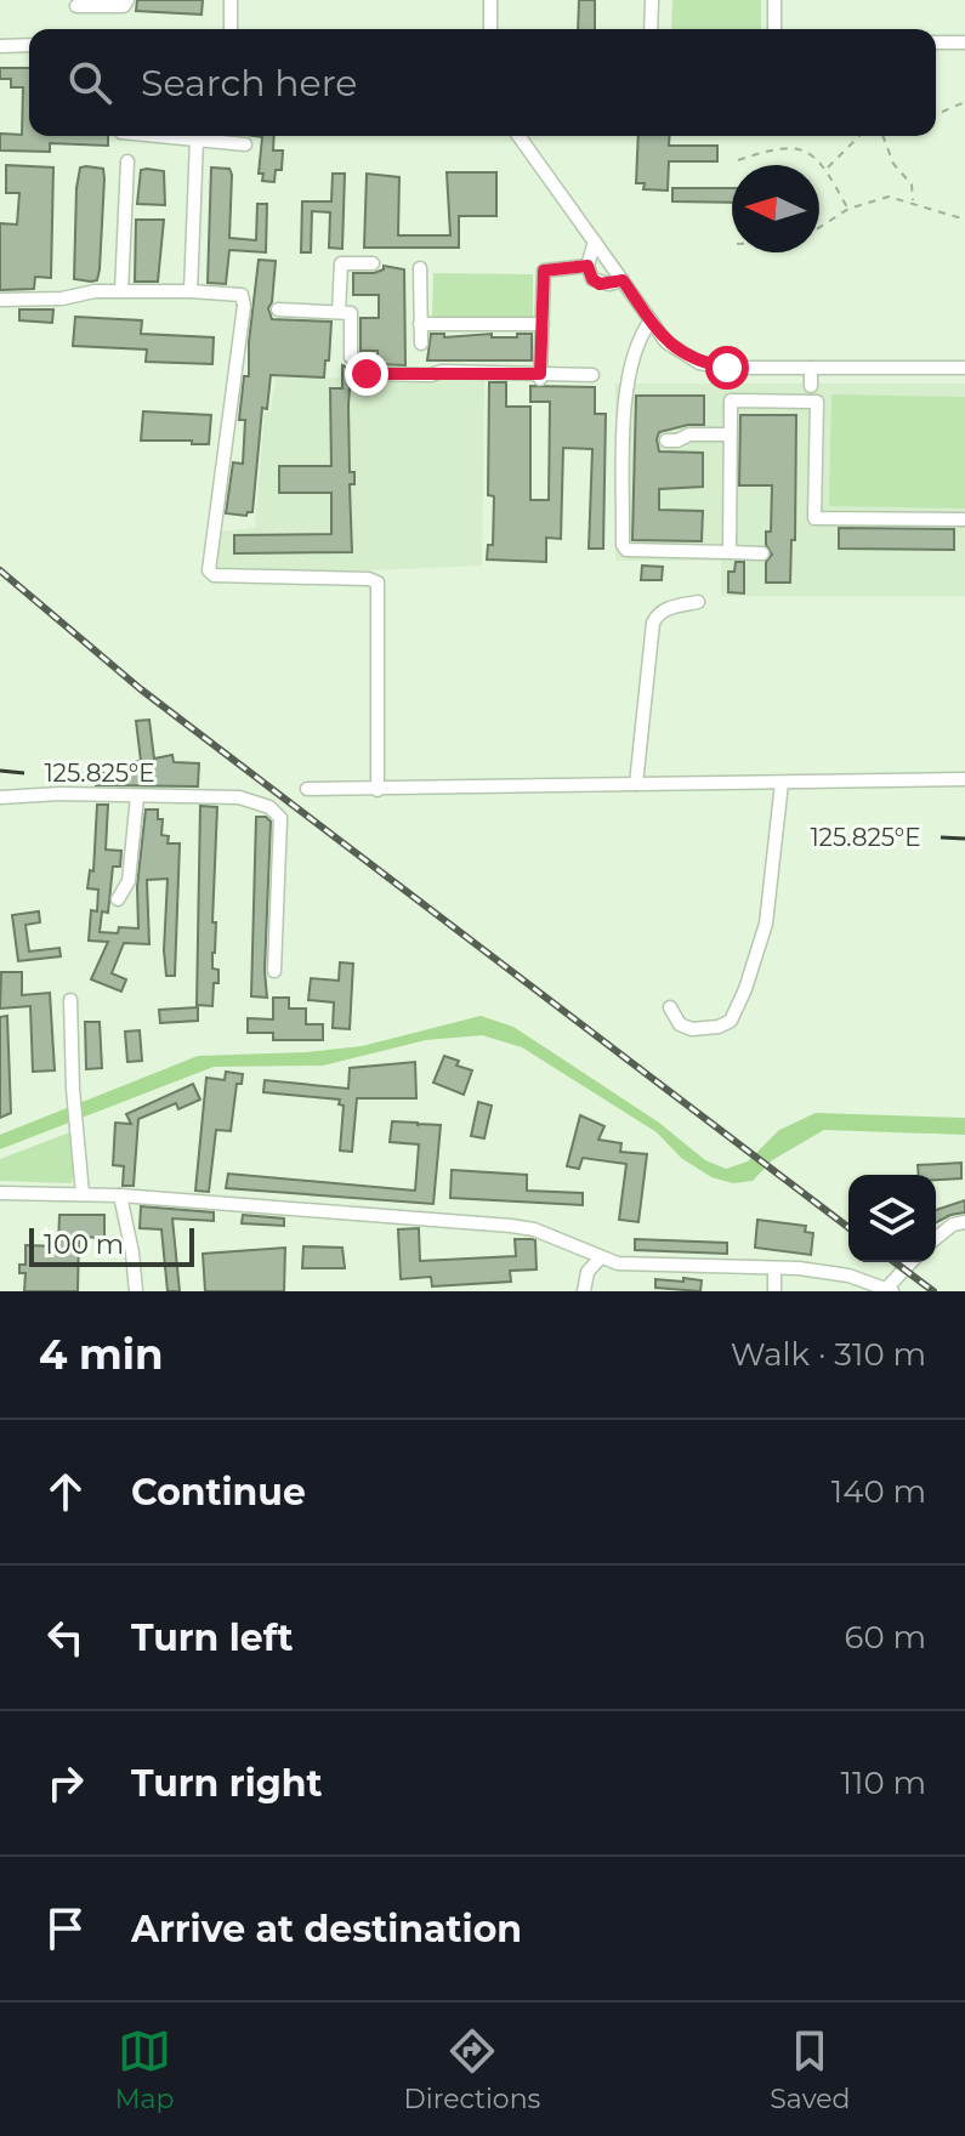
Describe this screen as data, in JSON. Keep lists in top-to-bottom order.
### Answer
{
  "scale_bar": "100 m",
  "north": "left",
  "page": {
    "search": "Search here",
    "scale": "100 m",
    "heading": ["4 min", "Walk · 310 m"],
    "list": [
      ["Continue", "140 m"],
      ["Turn left", "60 m"],
      ["Turn right", "110 m"],
      "Arrive at destination"
    ],
    "nav": ["Map", "Directions", "Saved"]
  },
  "coordinates": ["125.825°E"]
}
